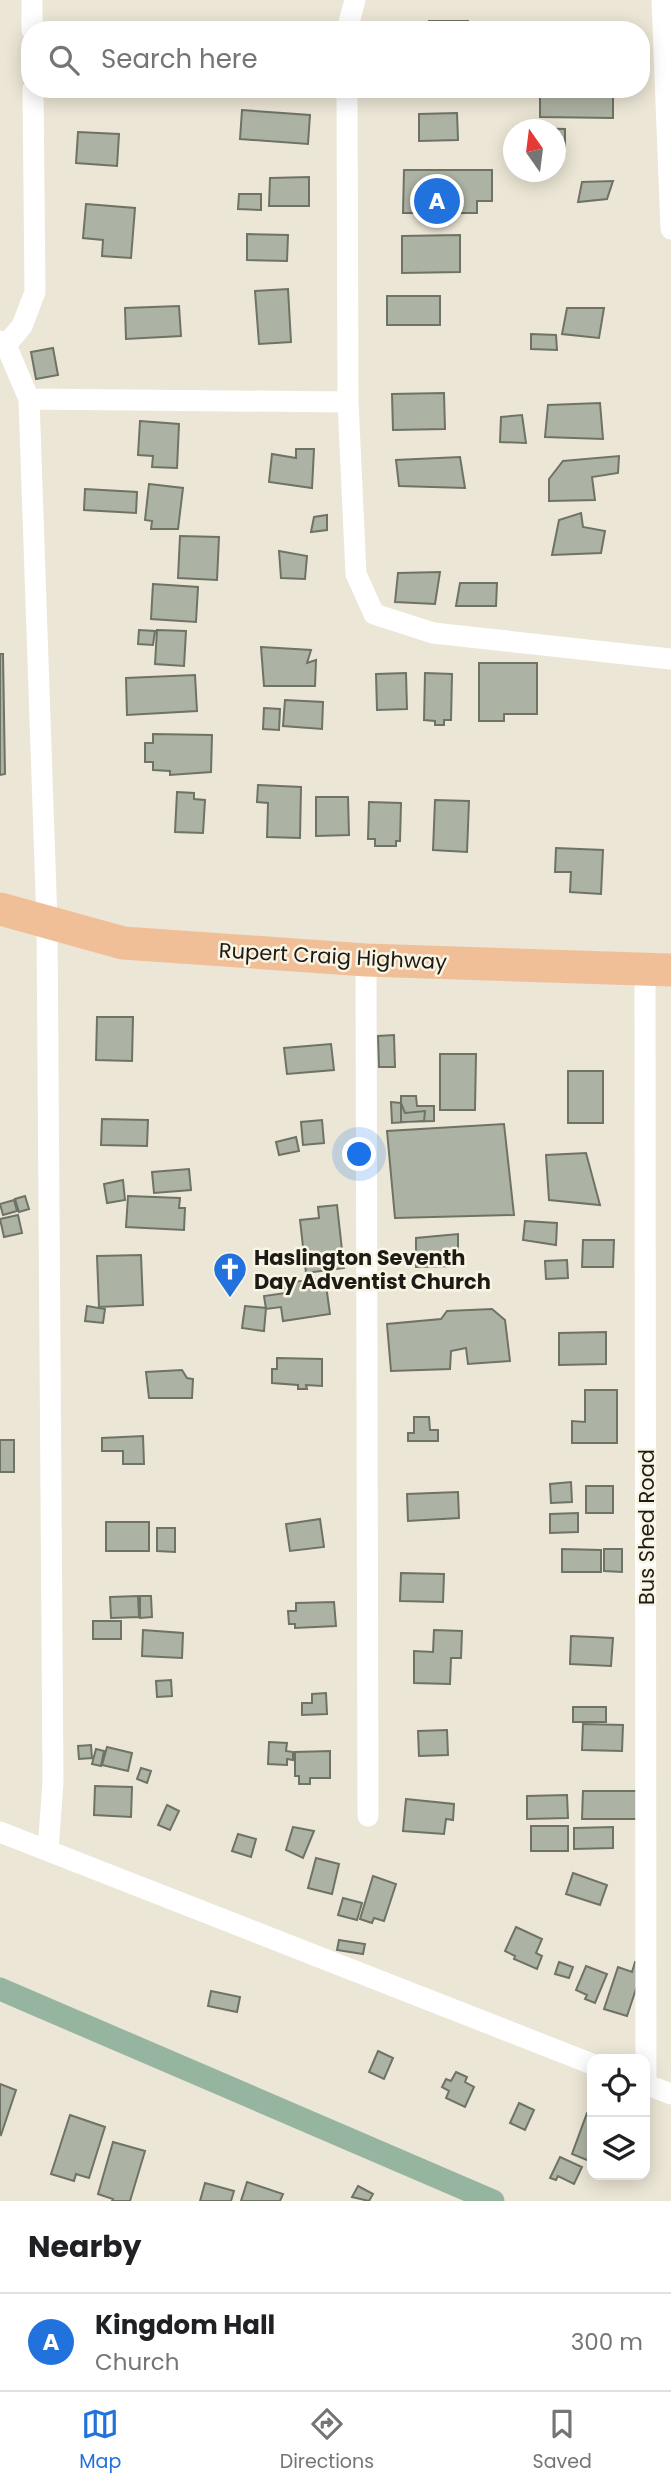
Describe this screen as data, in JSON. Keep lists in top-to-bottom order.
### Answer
{
  "streets": {
    "main road": ["Rupert Craig Highway"],
    "street": ["Bus Shed Road"]
  },
  "crossings": [
    ["Rupert Craig Highway", "Bus Shed Road"]
  ],
  "places": {
    "church": ["Haslington Seventh Day Adventist Church"]
  },
  "north": "top",
  "page": {
    "search": "Search here",
    "pins": "A",
    "heading": "Nearby",
    "list": [
      {
        "mark": "A",
        "name": "Kingdom Hall",
        "note": "Church",
        "value": "300 m"
      }
    ],
    "nav": ["Map", "Directions", "Saved"]
  }
}
